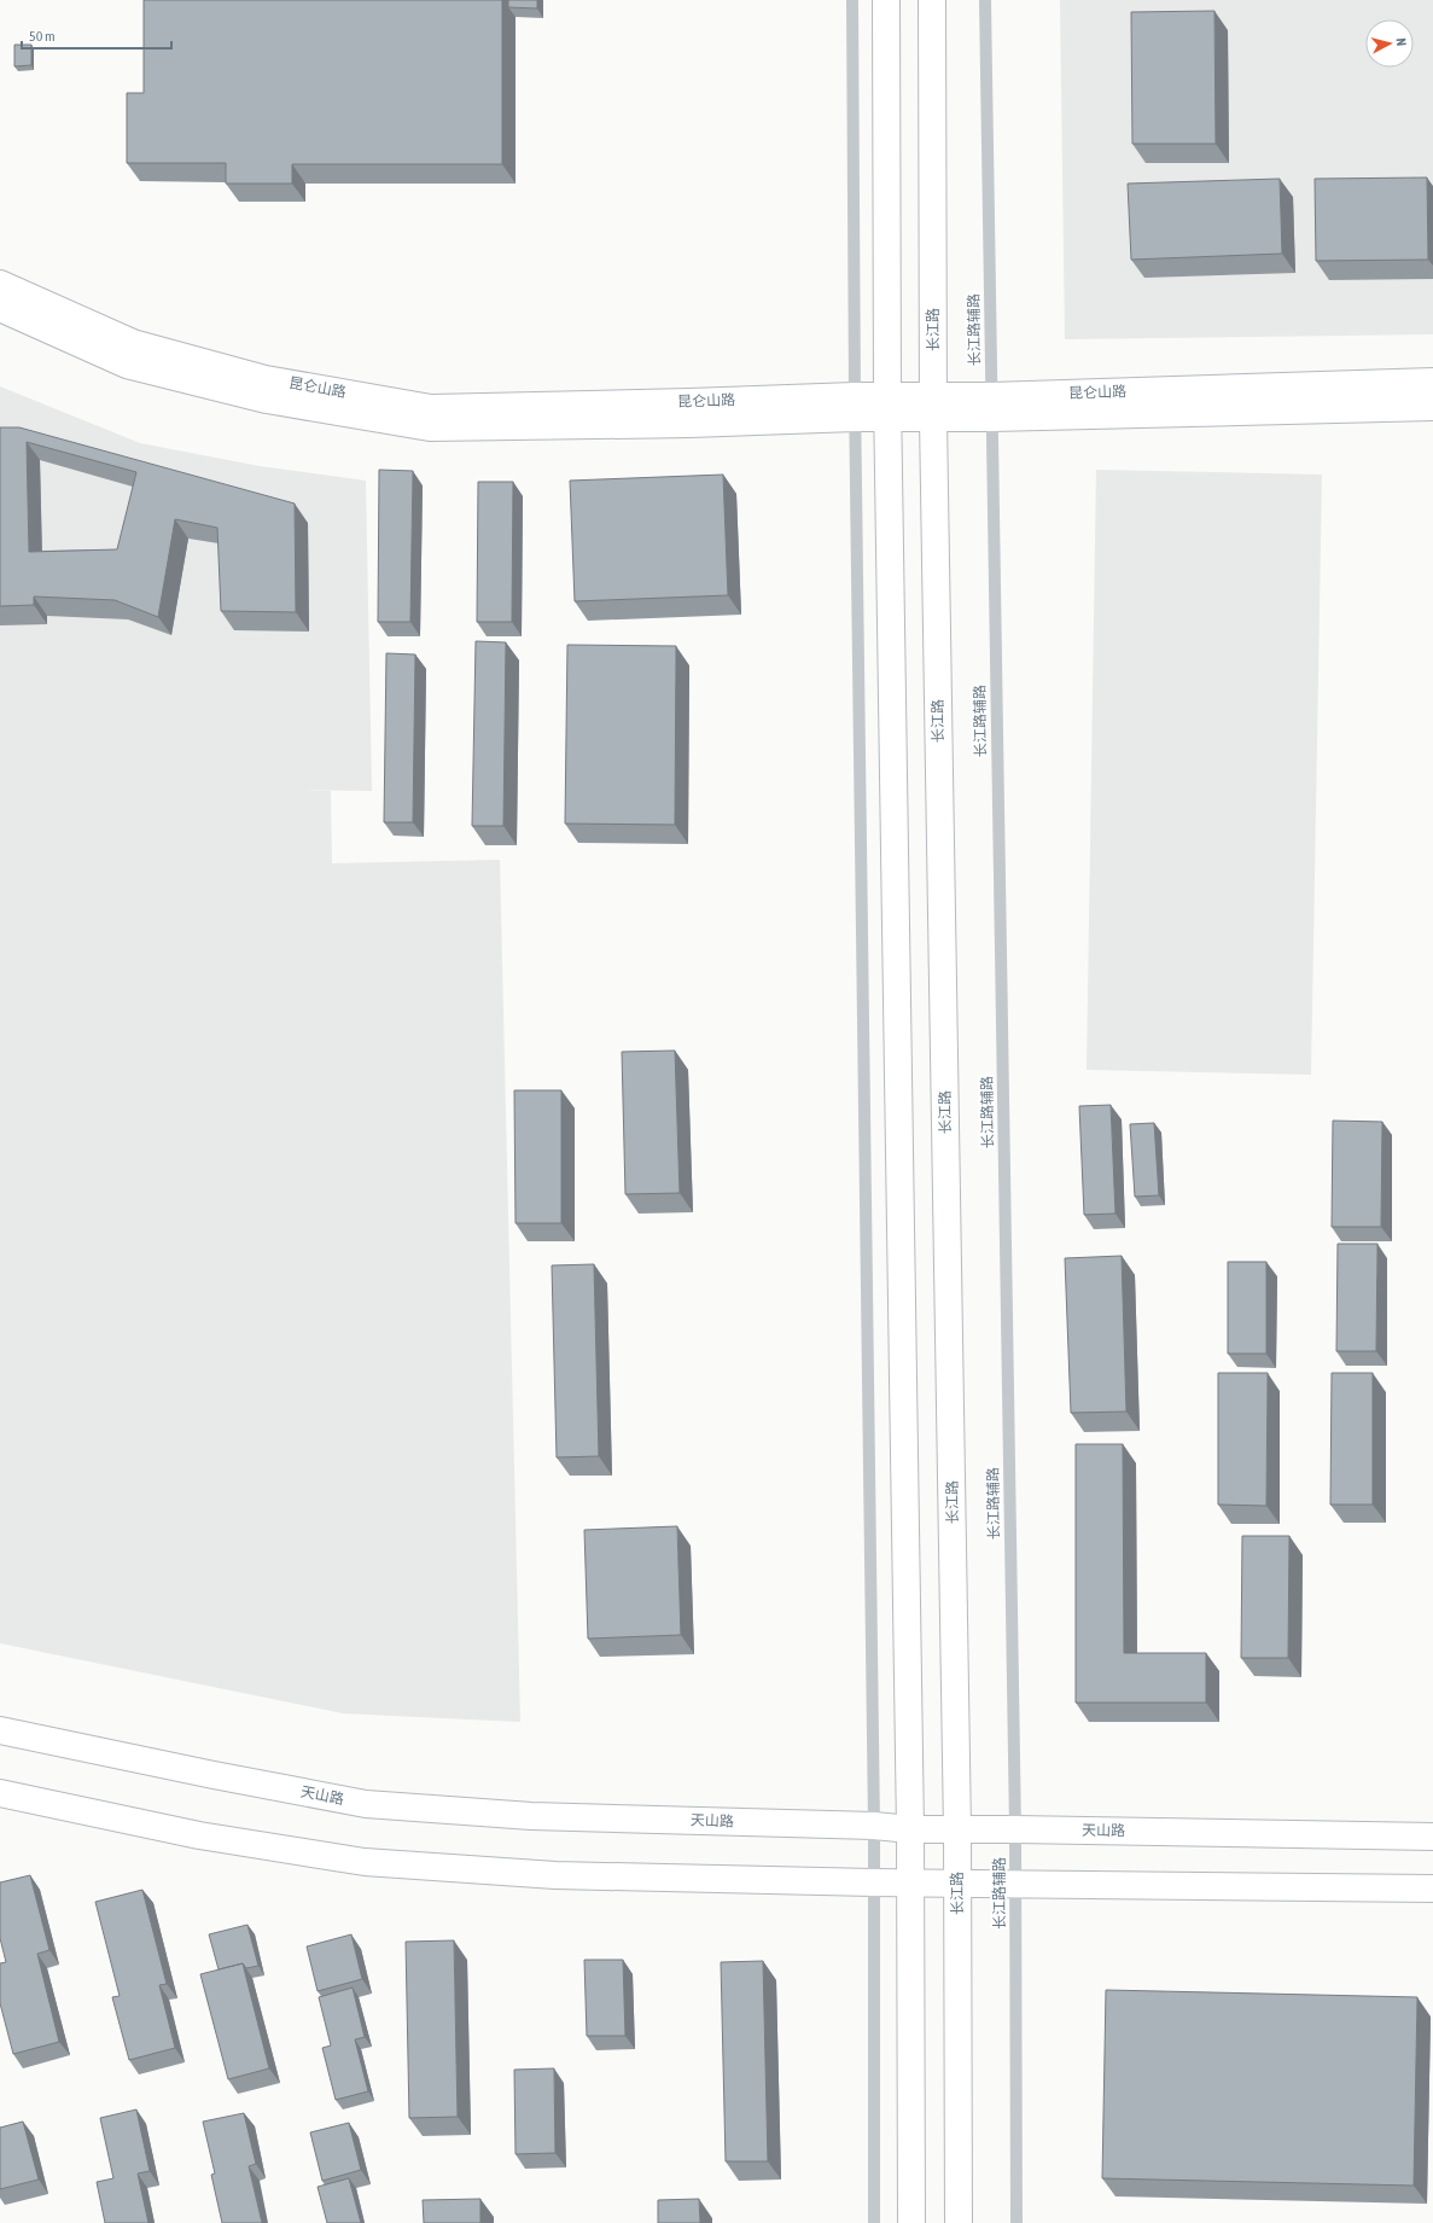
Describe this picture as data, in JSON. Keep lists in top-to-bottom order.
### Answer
{
  "streets": {
    "street": ["长江路", "昆仑山路", "天山路"],
    "lane": ["长江路辅路"]
  },
  "crossings": [
    ["长江路", "昆仑山路"],
    ["长江路", "天山路"],
    ["长江路辅路", "昆仑山路"],
    ["长江路辅路", "天山路"]
  ],
  "scale_bar": "50 m",
  "north": "right"
}
